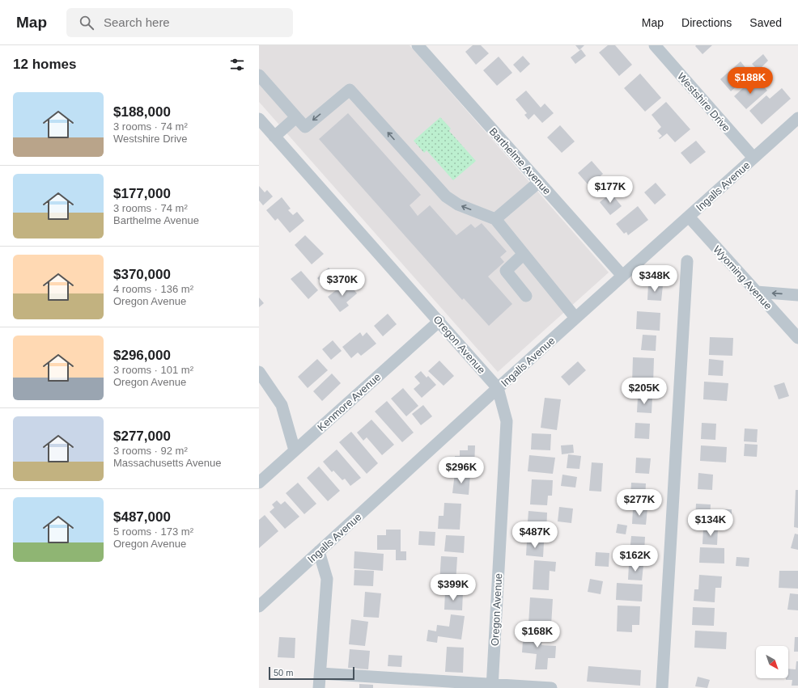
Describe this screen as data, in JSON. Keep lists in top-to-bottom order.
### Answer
{
  "streets": {
    "street": [
      "Westshire Drive",
      "Barthelme Avenue",
      "Ingalls Avenue",
      "Wyoming Avenue",
      "Oregon Avenue",
      "Kenmore Avenue"
    ]
  },
  "crossings": [
    ["Westshire Drive", "Ingalls Avenue"],
    ["Barthelme Avenue", "Ingalls Avenue"],
    ["Ingalls Avenue", "Wyoming Avenue"],
    ["Ingalls Avenue", "Oregon Avenue"],
    ["Oregon Avenue", "Kenmore Avenue"]
  ],
  "scale_bar": "50 m",
  "north": "bottom right",
  "page": {
    "header": "Map",
    "search": "Search here",
    "nav": ["Map", "Directions", "Saved"],
    "heading": "12 homes",
    "price": [
      "$188K",
      "$177K",
      "$348K",
      "$370K",
      "$205K",
      "$296K",
      "$277K",
      "$134K",
      "$487K",
      "$162K",
      "$399K",
      "$168K"
    ],
    "list": [
      {
        "name": "$188,000",
        "note": "3 rooms · 74 m² · Westshire Drive"
      },
      {
        "name": "$177,000",
        "note": "3 rooms · 74 m² · Barthelme Avenue"
      },
      {
        "name": "$370,000",
        "note": "4 rooms · 136 m² · Oregon Avenue"
      },
      {
        "name": "$296,000",
        "note": "3 rooms · 101 m² · Oregon Avenue"
      },
      {
        "name": "$277,000",
        "note": "3 rooms · 92 m² · Massachusetts Avenue"
      },
      {
        "name": "$487,000",
        "note": "5 rooms · 173 m² · Oregon Avenue"
      }
    ],
    "scale": "50 m"
  }
}
